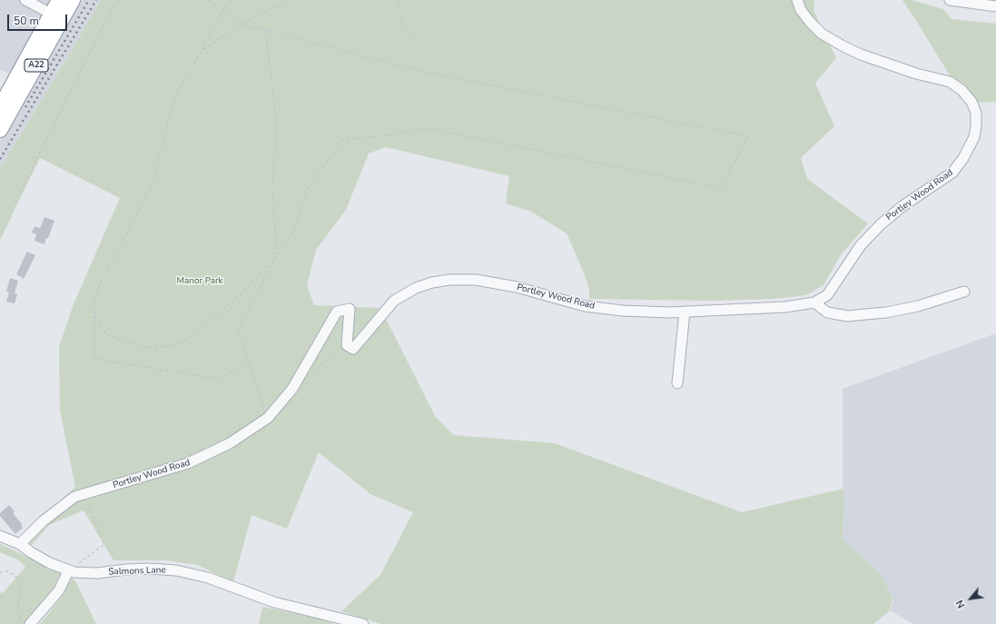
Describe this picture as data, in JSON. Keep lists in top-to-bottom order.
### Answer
{
  "streets": {
    "highway": ["A22"],
    "street": ["Portley Wood Road", "Salmons Lane"]
  },
  "crossings": [
    ["Portley Wood Road", "Salmons Lane"]
  ],
  "parks": ["Manor Park"],
  "scale_bar": "50 m",
  "north": "bottom left"
}
